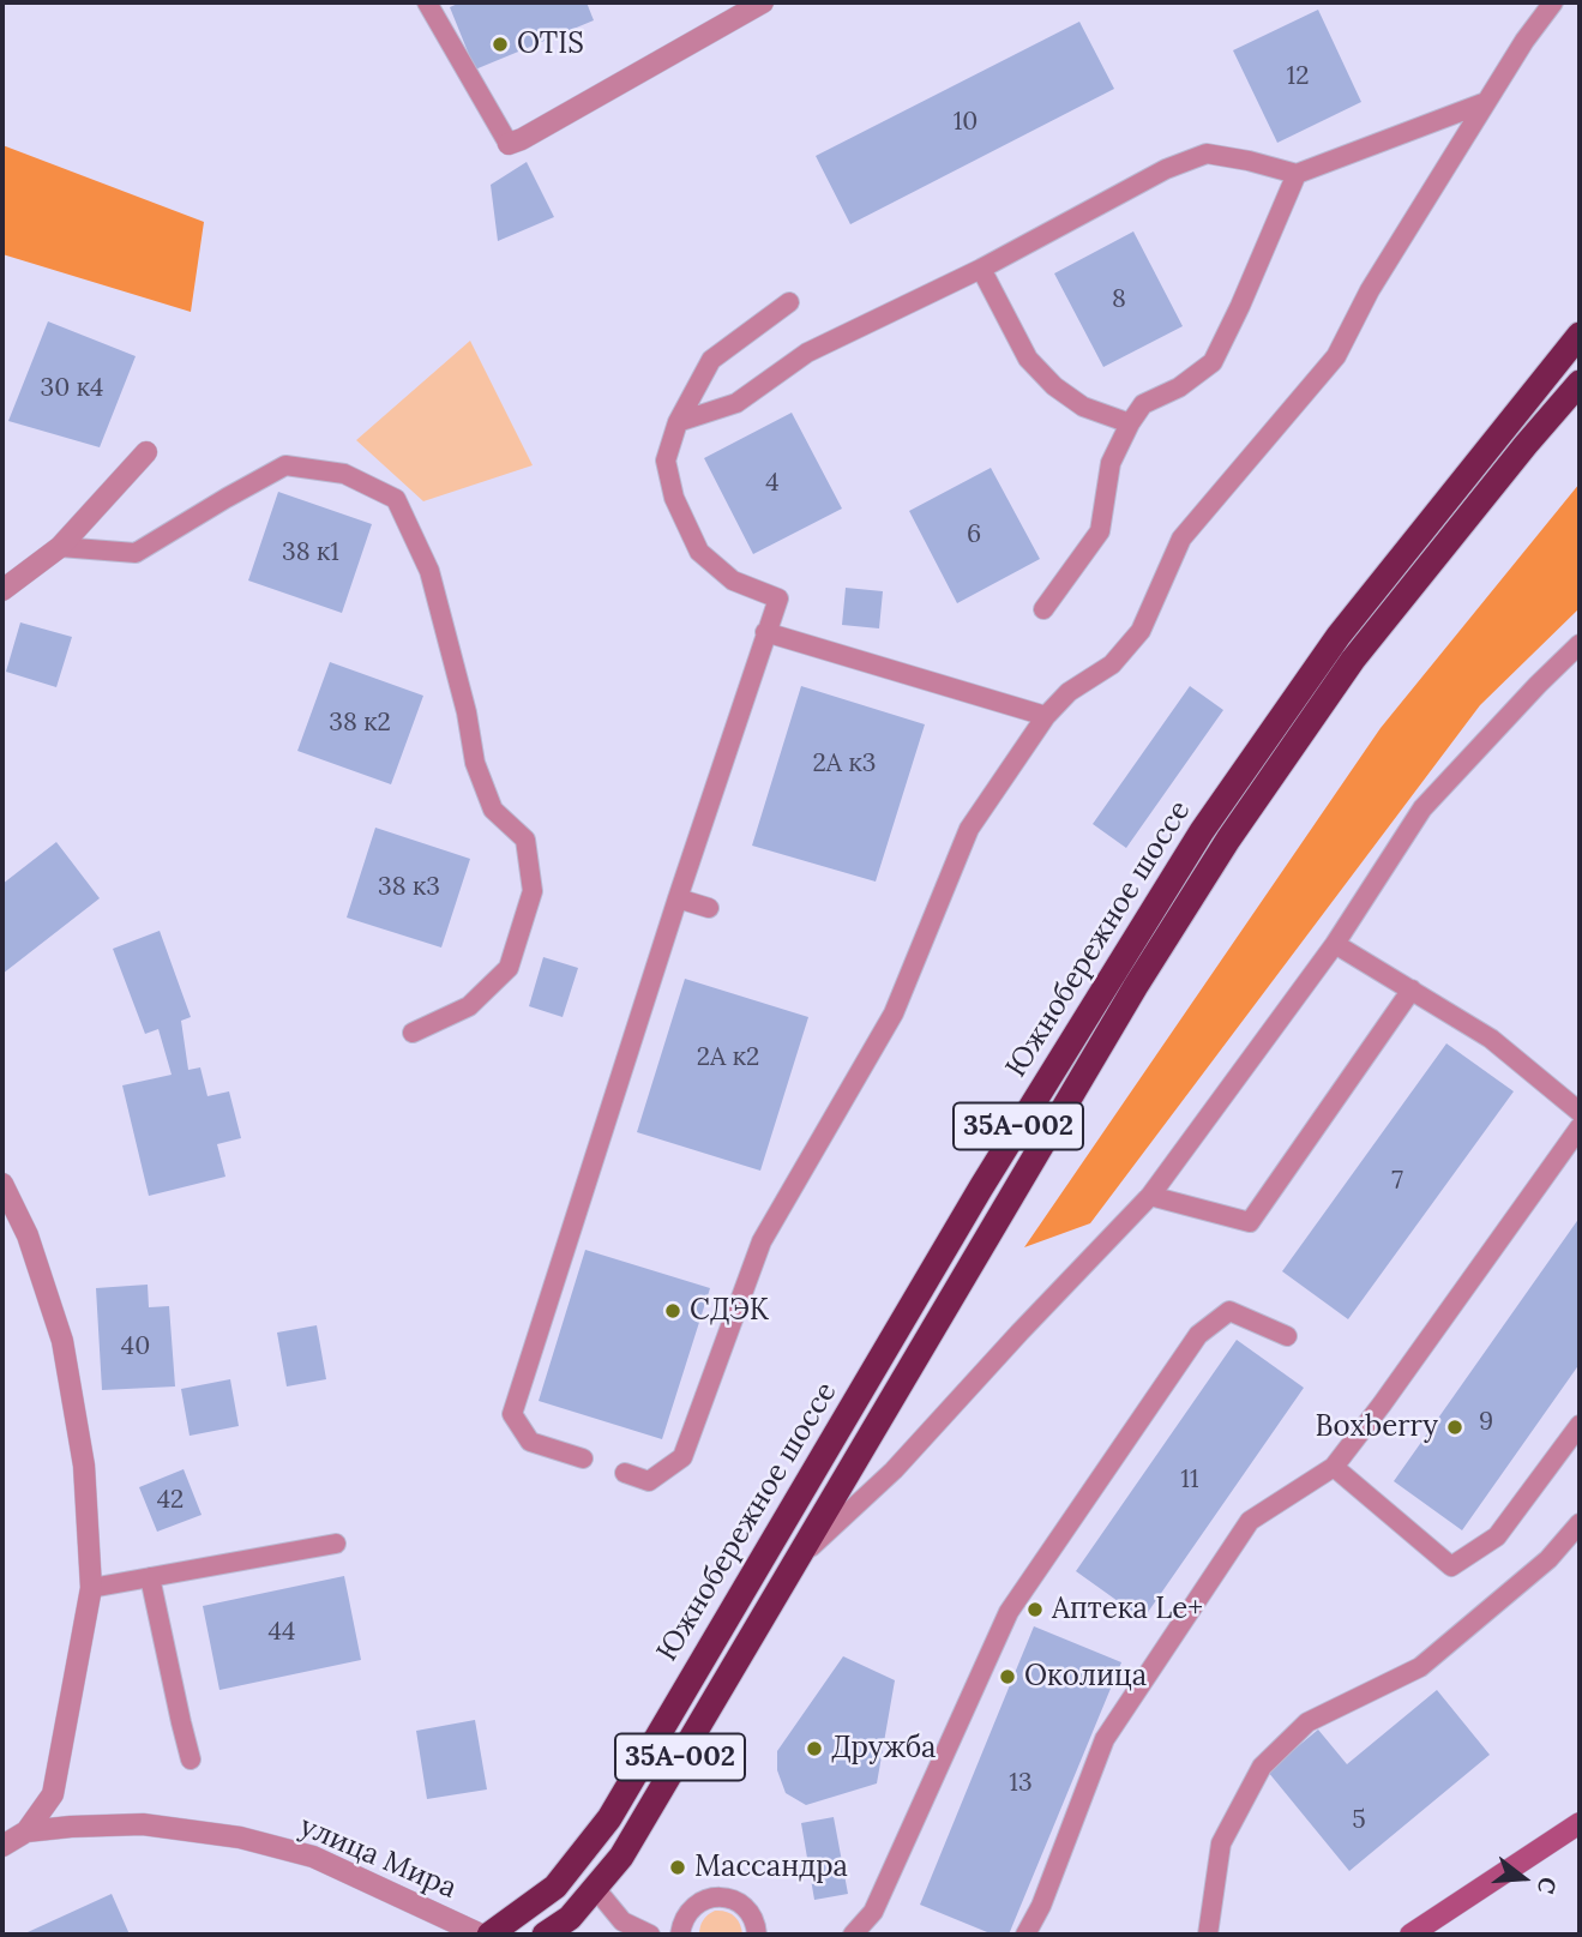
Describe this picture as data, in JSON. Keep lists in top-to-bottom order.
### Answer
{
  "streets": {
    "highway": ["Южнобережное шоссе", "35А-002"],
    "street": ["улица Мира"]
  },
  "places": [
    "OTIS",
    "СДЭК",
    "Boxberry",
    "Аптека Le+",
    "Околица",
    "Дружба",
    "Массандра"
  ],
  "house_numbers": [
    "12",
    "10",
    "8",
    "30 к4",
    "4",
    "6",
    "38 к1",
    "38 к2",
    "2А к3",
    "38 к3",
    "2А к2",
    "7",
    "40",
    "9",
    "11",
    "42",
    "44",
    "13",
    "5"
  ],
  "north": "right"
}
